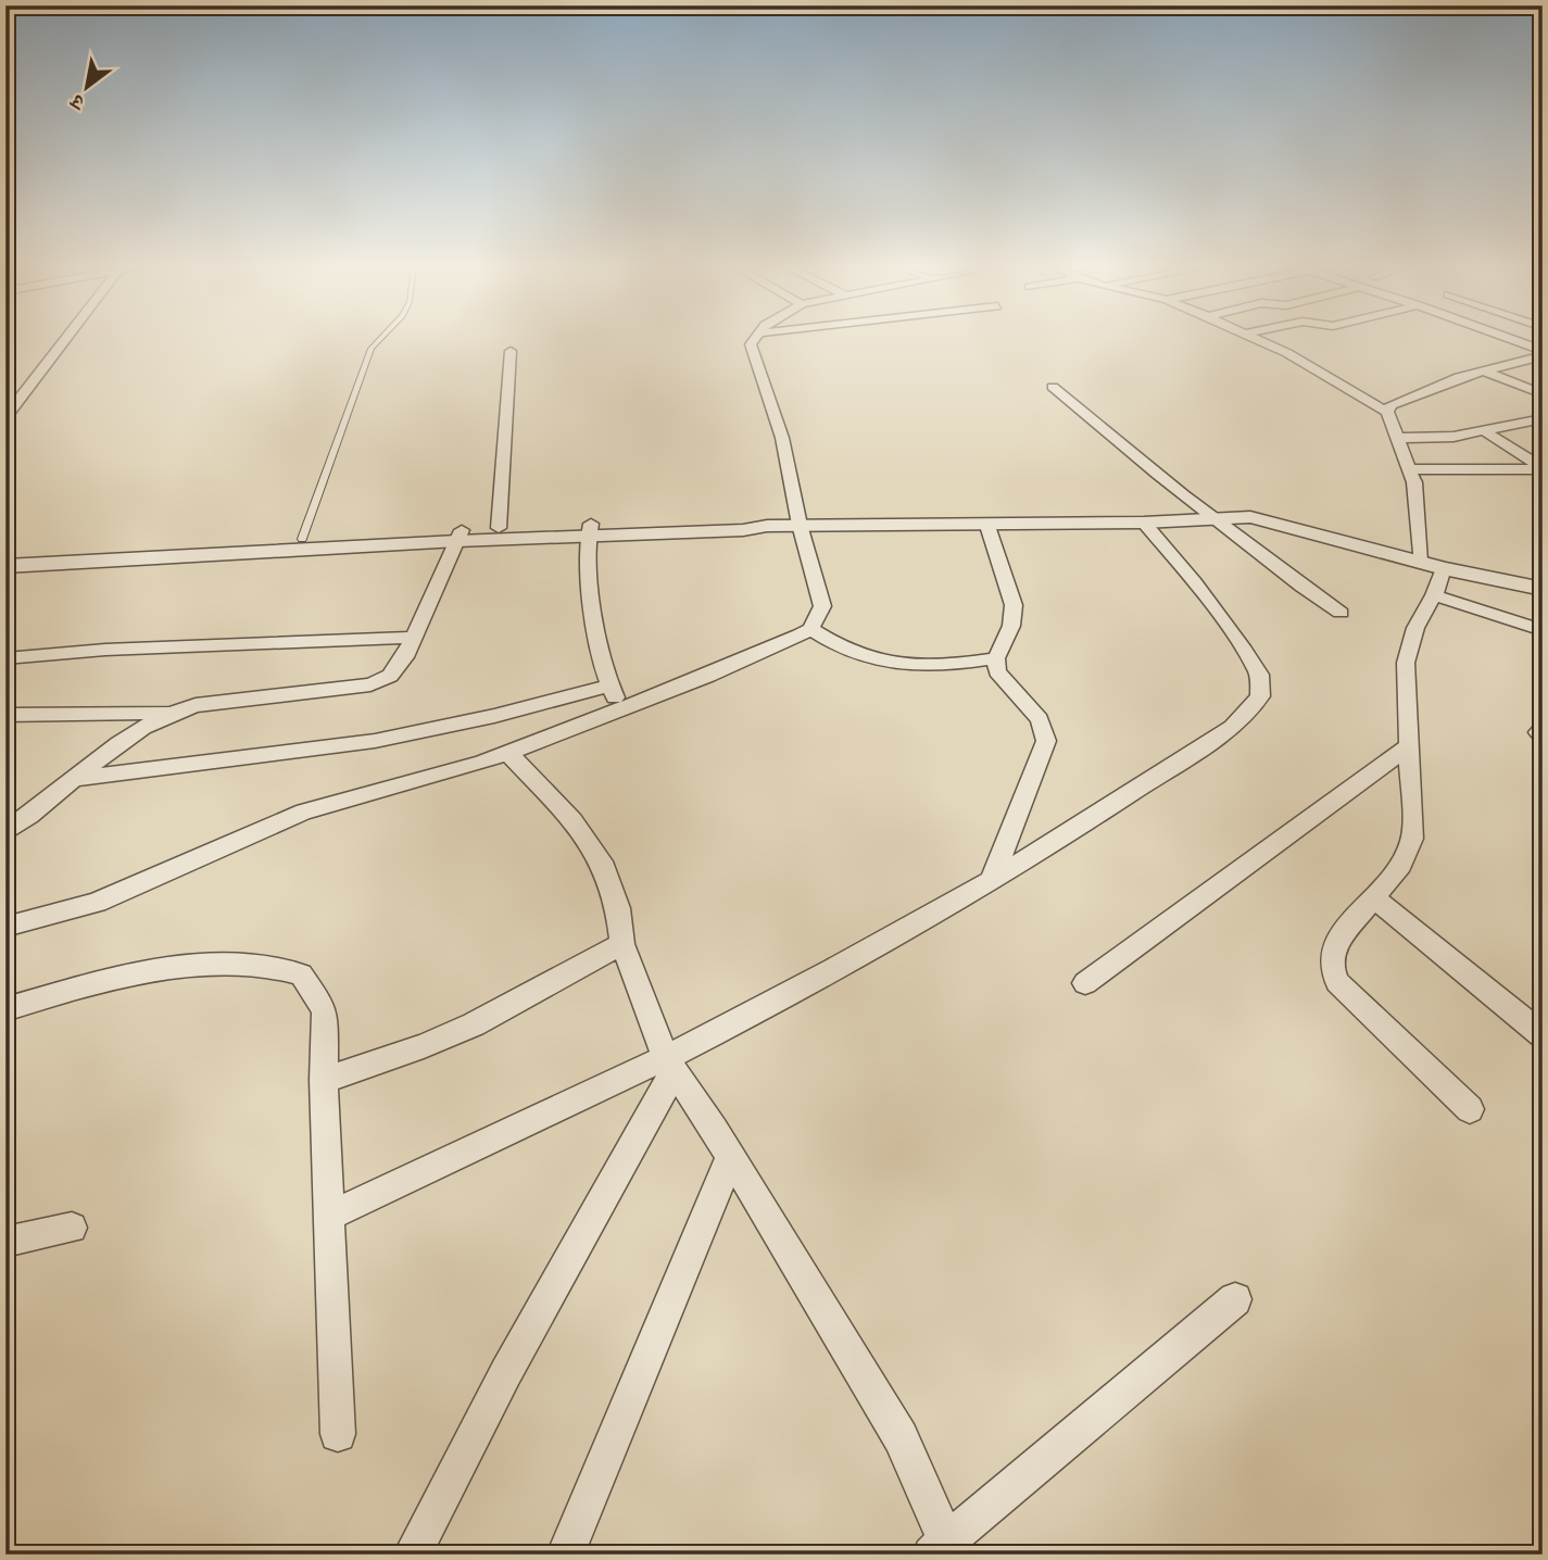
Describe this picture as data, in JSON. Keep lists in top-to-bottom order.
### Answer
{
  "north": "bottom left"
}
